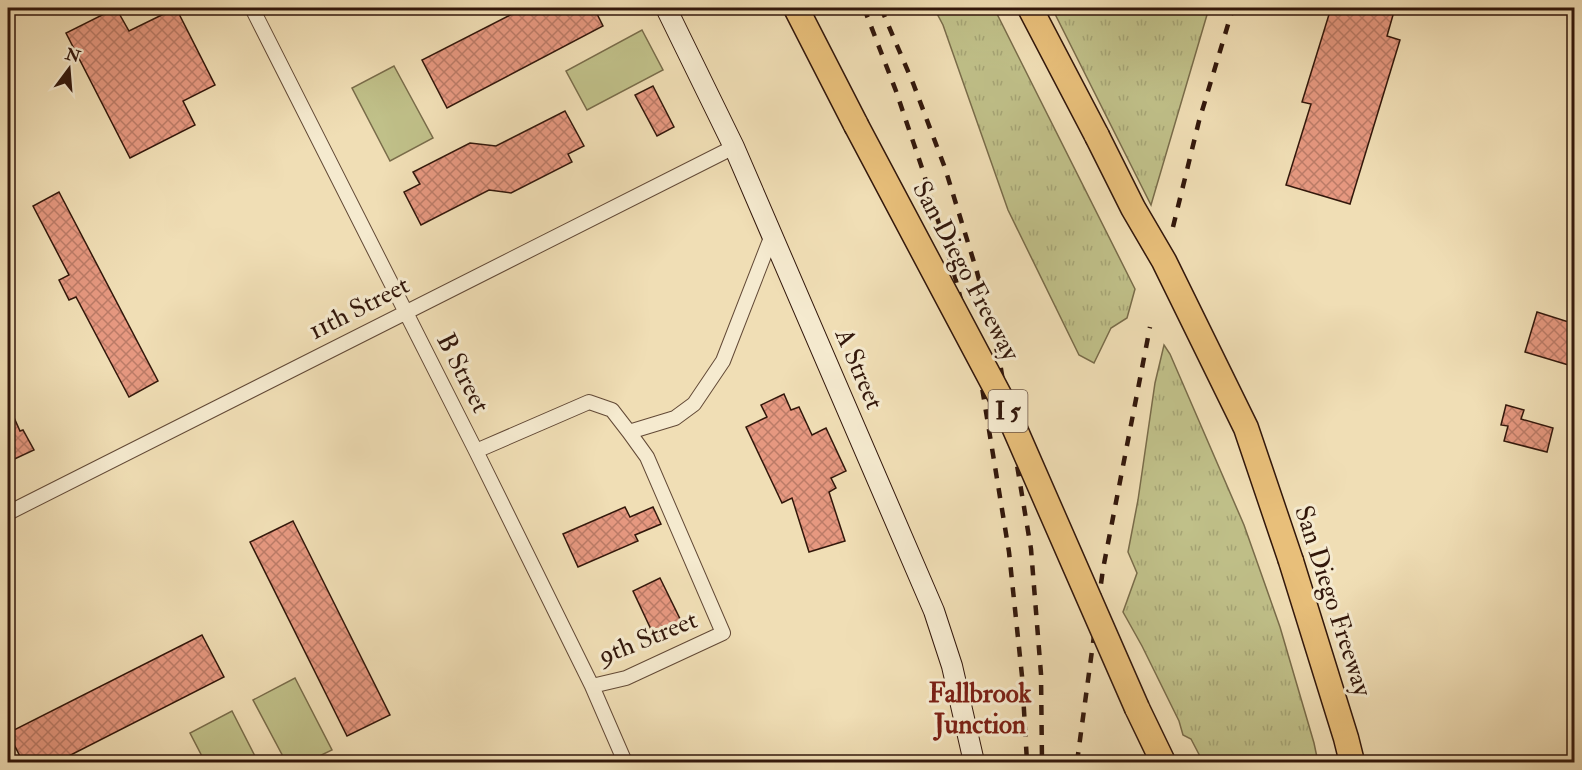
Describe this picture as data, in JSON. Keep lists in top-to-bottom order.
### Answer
{
  "streets": {
    "highway": ["San Diego Freeway", "I 5"],
    "main road": ["A Street"],
    "street": ["11th Street", "B Street", "9th Street"]
  },
  "crossings": [
    ["11th Street", "A Street"],
    ["11th Street", "B Street"],
    ["B Street", "9th Street"]
  ],
  "districts": ["Fallbrook Junction"],
  "north": "top"
}
